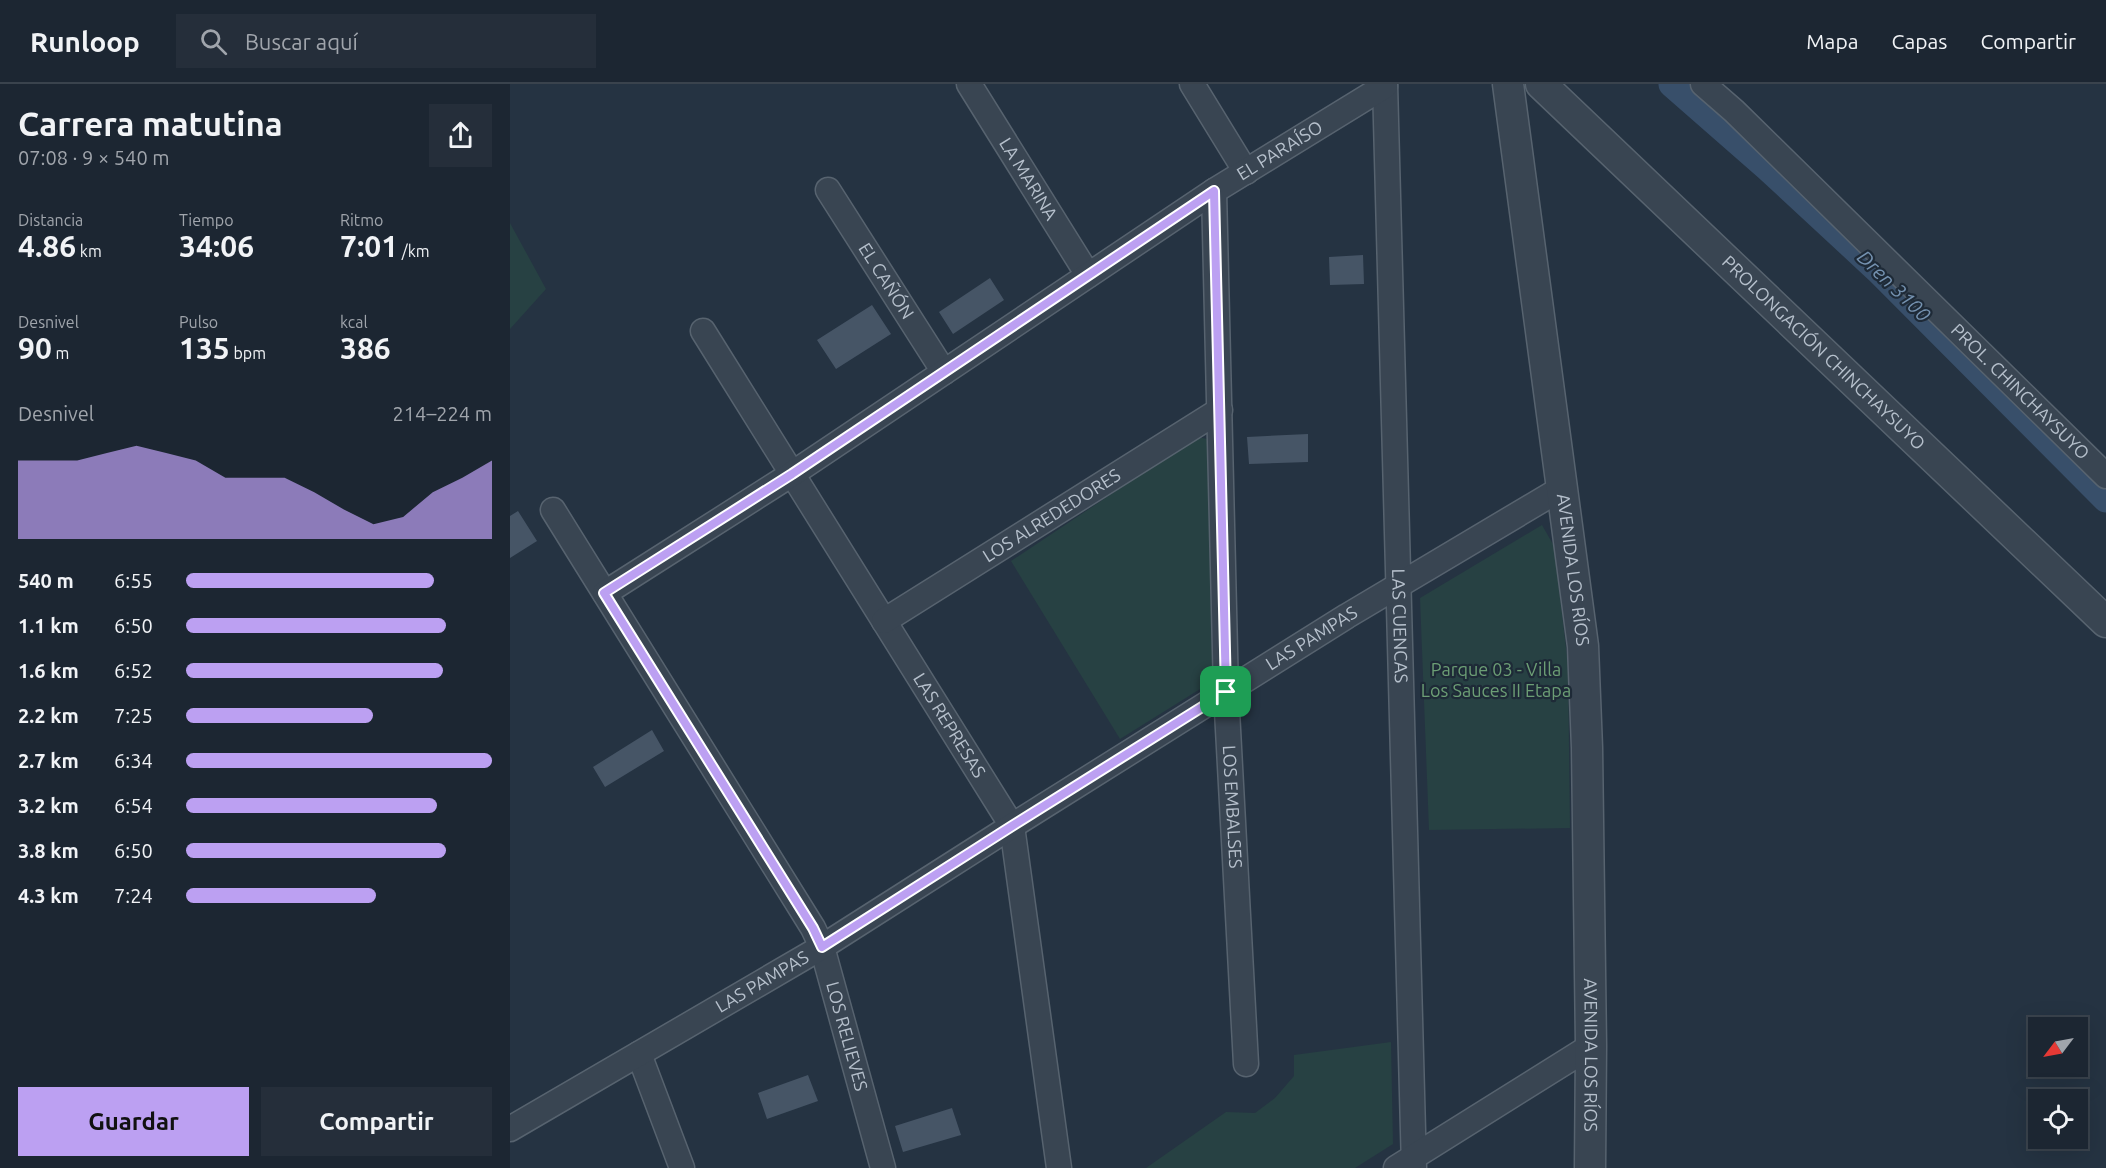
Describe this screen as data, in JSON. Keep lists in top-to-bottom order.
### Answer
{
  "streets": {
    "street": [
      "EL PARAÍSO",
      "LA MARINA",
      "EL CAÑÓN",
      "PROLONGACIÓN CHINCHAYSUYO",
      "PROL. CHINCHAYSUYO",
      "LOS ALREDEDORES",
      "AVENIDA LOS RÍOS",
      "LAS CUENCAS",
      "LAS PAMPAS",
      "LAS REPRESAS",
      "LOS EMBALSES",
      "LOS RELIEVES"
    ]
  },
  "crossings": [
    ["EL PARAÍSO", "LA MARINA"],
    ["EL PARAÍSO", "EL CAÑÓN"],
    ["EL PARAÍSO", "LAS CUENCAS"],
    ["EL PARAÍSO", "LAS REPRESAS"],
    ["EL PARAÍSO", "LOS EMBALSES"],
    ["EL PARAÍSO", "LOS RELIEVES"],
    ["LOS ALREDEDORES", "LAS REPRESAS"],
    ["LOS ALREDEDORES", "LOS EMBALSES"],
    ["AVENIDA LOS RÍOS", "LAS PAMPAS"],
    ["LAS CUENCAS", "LAS PAMPAS"],
    ["LAS PAMPAS", "LAS REPRESAS"],
    ["LAS PAMPAS", "LOS EMBALSES"],
    ["LAS PAMPAS", "LOS RELIEVES"]
  ],
  "water": ["Dren 3100"],
  "parks": ["Parque 03 - Villa Los Sauces II Etapa"],
  "north": "bottom left",
  "page": {
    "header": "Runloop",
    "search": "Buscar aquí",
    "nav": ["Mapa", "Capas", "Compartir"],
    "heading": ["Carrera matutina", "07:08 · 9 × 540 m"],
    "stats": [
      ["Distancia", "4.86 km"],
      ["Tiempo", "34:06"],
      ["Ritmo", "7:01 /km"],
      ["Desnivel", "90 m"],
      ["Pulso", "135 bpm"],
      ["kcal", "386"]
    ],
    "chart": ["Desnivel", "214–224 m"],
    "list": [
      {
        "name": "540 m",
        "note": "6:55"
      },
      {
        "name": "1.1 km",
        "note": "6:50"
      },
      {
        "name": "1.6 km",
        "note": "6:52"
      },
      {
        "name": "2.2 km",
        "note": "7:25"
      },
      {
        "name": "2.7 km",
        "note": "6:34"
      },
      {
        "name": "3.2 km",
        "note": "6:54"
      },
      {
        "name": "3.8 km",
        "note": "6:50"
      },
      {
        "name": "4.3 km",
        "note": "7:24"
      }
    ],
    "buttons": ["Guardar", "Compartir"]
  }
}
